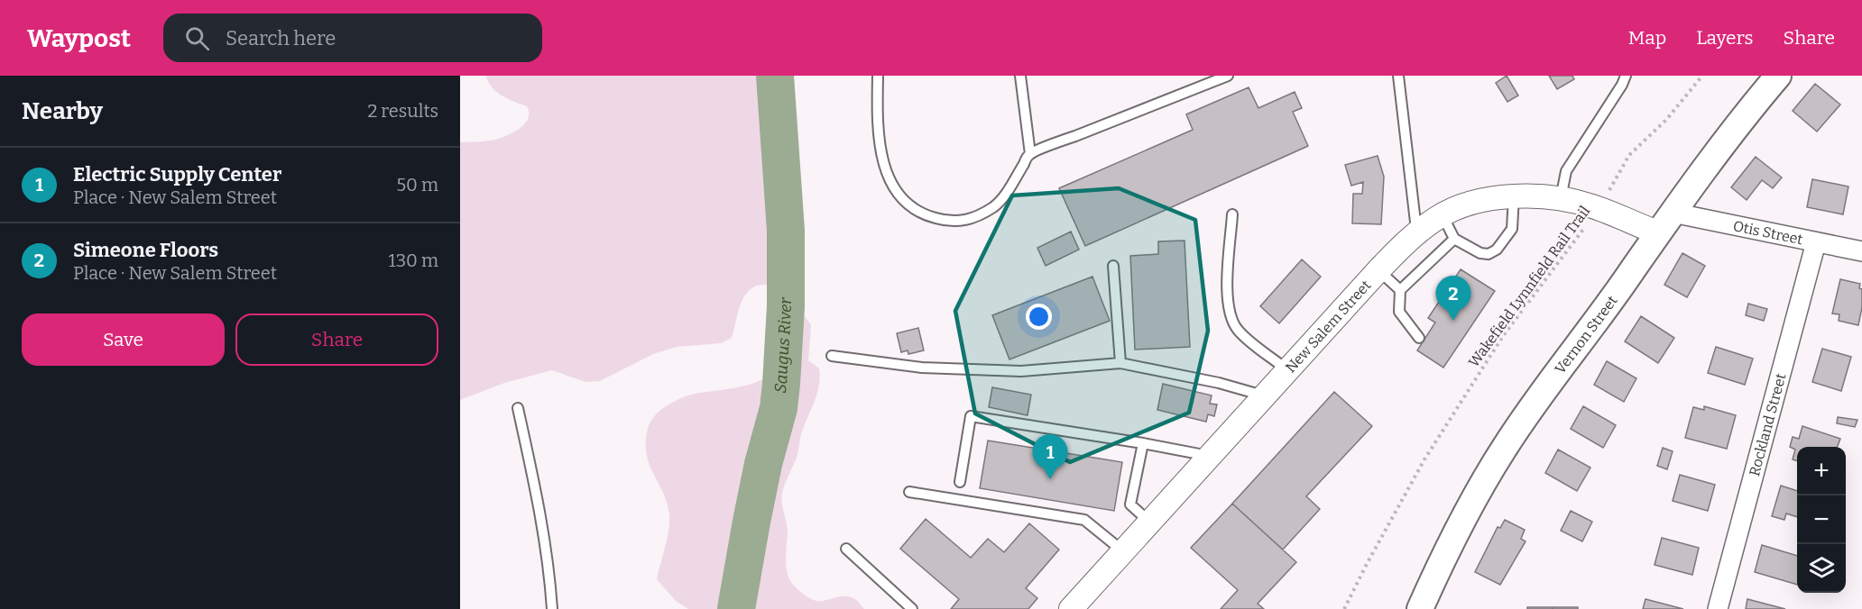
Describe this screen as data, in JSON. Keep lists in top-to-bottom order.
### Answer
{
  "streets": {
    "main road": ["Vernon Street"],
    "street": ["Otis Street", "New Salem Street", "Rockland Street"],
    "path": ["Wakefield Lynnfield Rail Trail"]
  },
  "crossings": [
    ["Otis Street", "Vernon Street"],
    ["Otis Street", "Rockland Street"],
    ["Wakefield Lynnfield Rail Trail", "New Salem Street"],
    ["New Salem Street", "Vernon Street"]
  ],
  "water": ["Saugus River"],
  "page": {
    "header": "Waypost",
    "search": "Search here",
    "nav": ["Map", "Layers", "Share"],
    "heading": ["Nearby", "2 results"],
    "list": [
      {
        "mark": "1",
        "name": "Electric Supply Center",
        "note": "Place · New Salem Street",
        "value": "50 m"
      },
      {
        "mark": "2",
        "name": "Simeone Floors",
        "note": "Place · New Salem Street",
        "value": "130 m"
      }
    ],
    "pins": ["2", "1"],
    "buttons": ["Save", "Share"],
    "map_buttons": ["+", "−"]
  }
}
